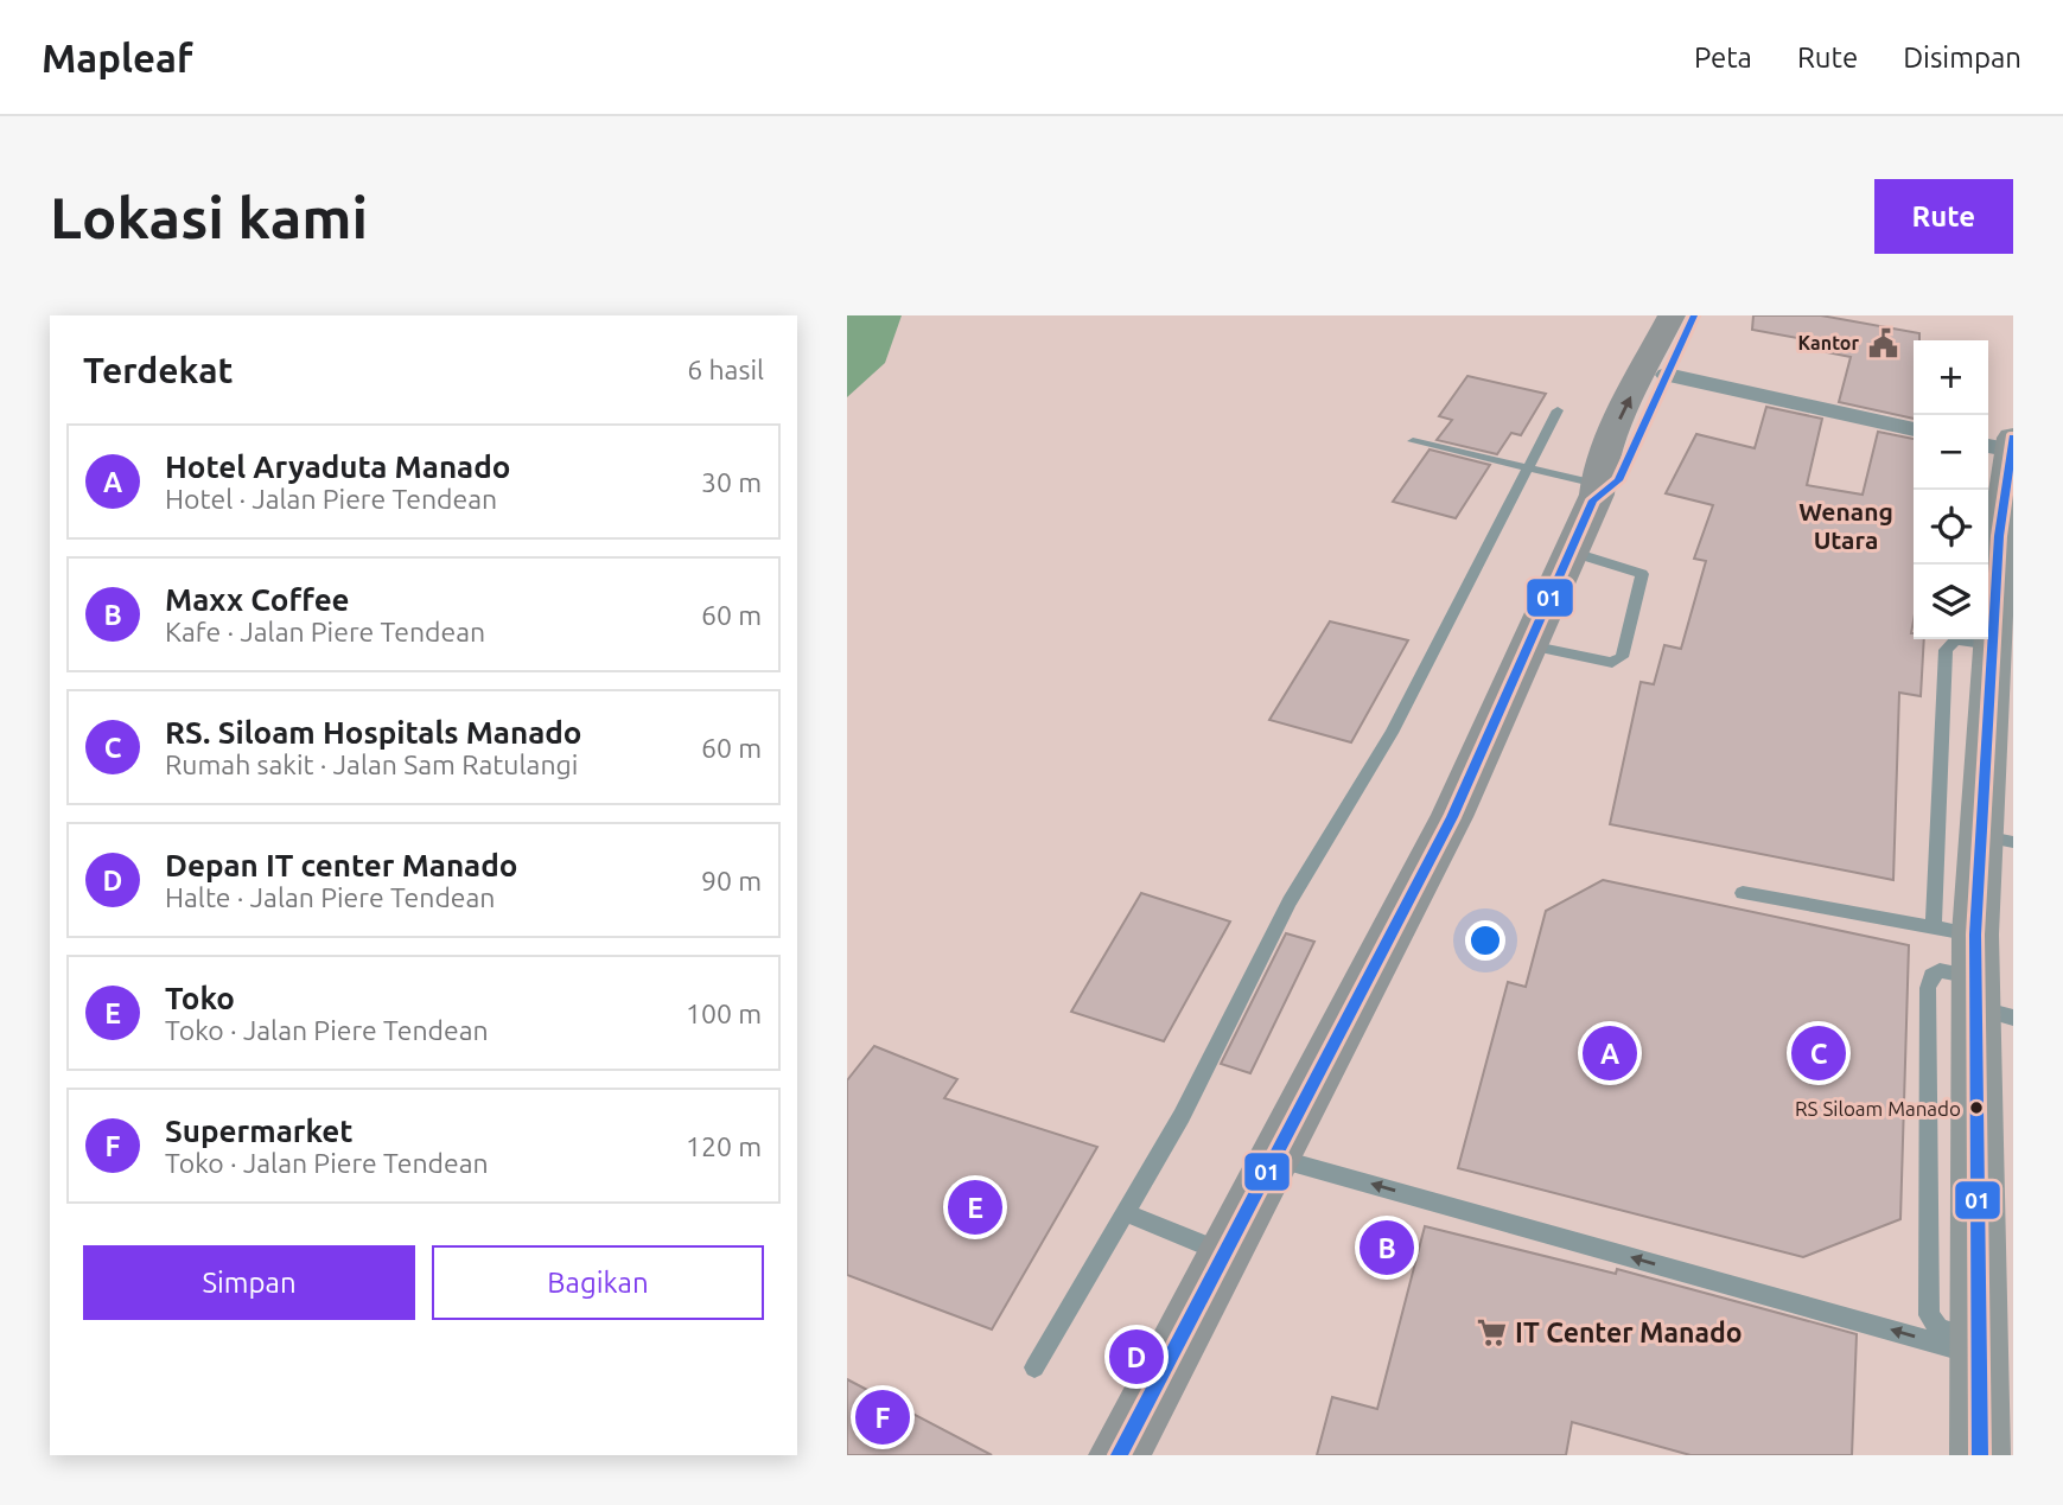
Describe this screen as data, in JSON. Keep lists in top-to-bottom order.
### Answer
{
  "districts": ["Wenang Utara"],
  "places": {
    "public building": ["Kantor"],
    "other": ["RS Siloam Manado"],
    "supermarket": ["IT Center Manado"]
  },
  "lines": ["transit line 01"],
  "page": {
    "header": "Mapleaf",
    "nav": ["Peta", "Rute", "Disimpan"],
    "buttons": [
      "Rute",
      ["Simpan", "Bagikan"]
    ],
    "title": "Lokasi kami",
    "heading": ["Terdekat", "6 hasil"],
    "map_buttons": ["+", "−"],
    "list": [
      {
        "mark": "A",
        "name": "Hotel Aryaduta Manado",
        "note": "Hotel · Jalan Piere Tendean",
        "value": "30 m"
      },
      {
        "mark": "B",
        "name": "Maxx Coffee",
        "note": "Kafe · Jalan Piere Tendean",
        "value": "60 m"
      },
      {
        "mark": "C",
        "name": "RS. Siloam Hospitals Manado",
        "note": "Rumah sakit · Jalan Sam Ratulangi",
        "value": "60 m"
      },
      {
        "mark": "D",
        "name": "Depan IT center Manado",
        "note": "Halte · Jalan Piere Tendean",
        "value": "90 m"
      },
      {
        "mark": "E",
        "name": "Toko",
        "note": "Toko · Jalan Piere Tendean",
        "value": "100 m"
      },
      {
        "mark": "F",
        "name": "Supermarket",
        "note": "Toko · Jalan Piere Tendean",
        "value": "120 m"
      }
    ],
    "pins": [
      "A",
      "C",
      "E",
      "B",
      "D",
      "F"
    ]
  }
}
